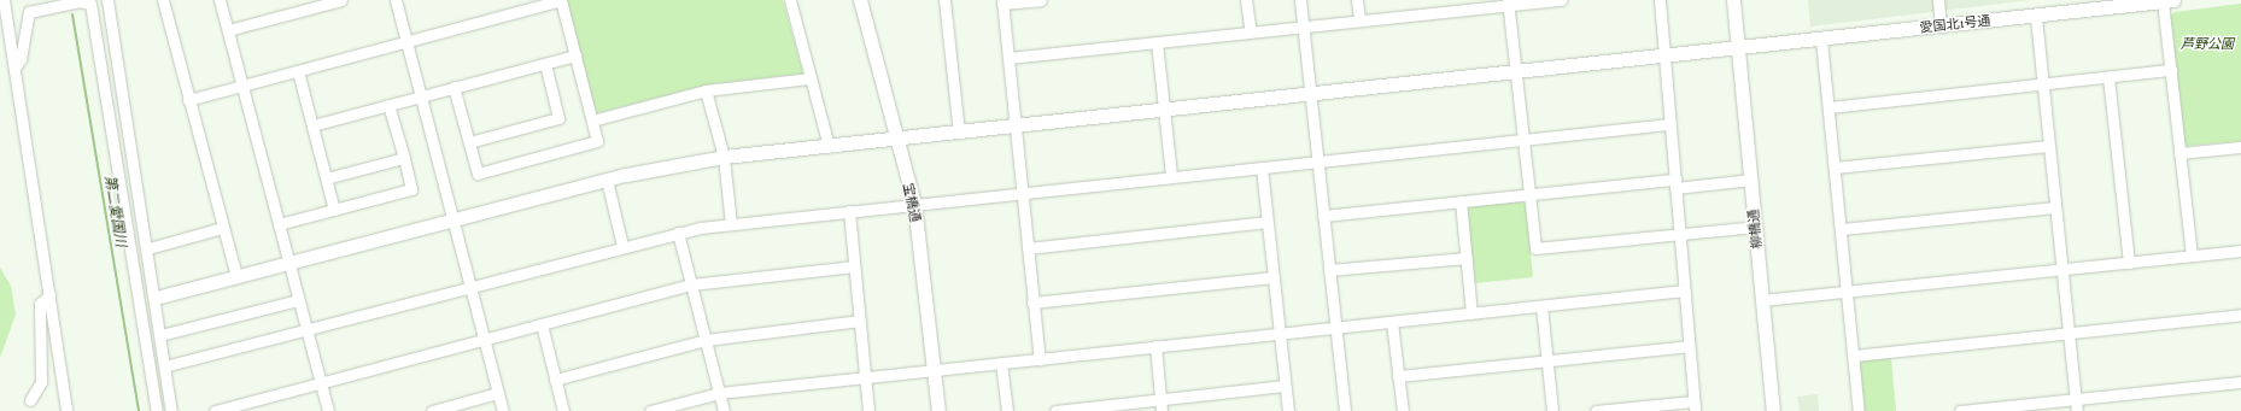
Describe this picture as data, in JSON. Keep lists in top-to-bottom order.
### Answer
{
  "streets": {
    "street": ["愛国北1号通", "宝橋通", "柳橋通"]
  },
  "crossings": [
    ["愛国北1号通", "宝橋通"],
    ["愛国北1号通", "柳橋通"]
  ],
  "water": ["第二愛国川"],
  "parks": ["芦野公園"]
}
